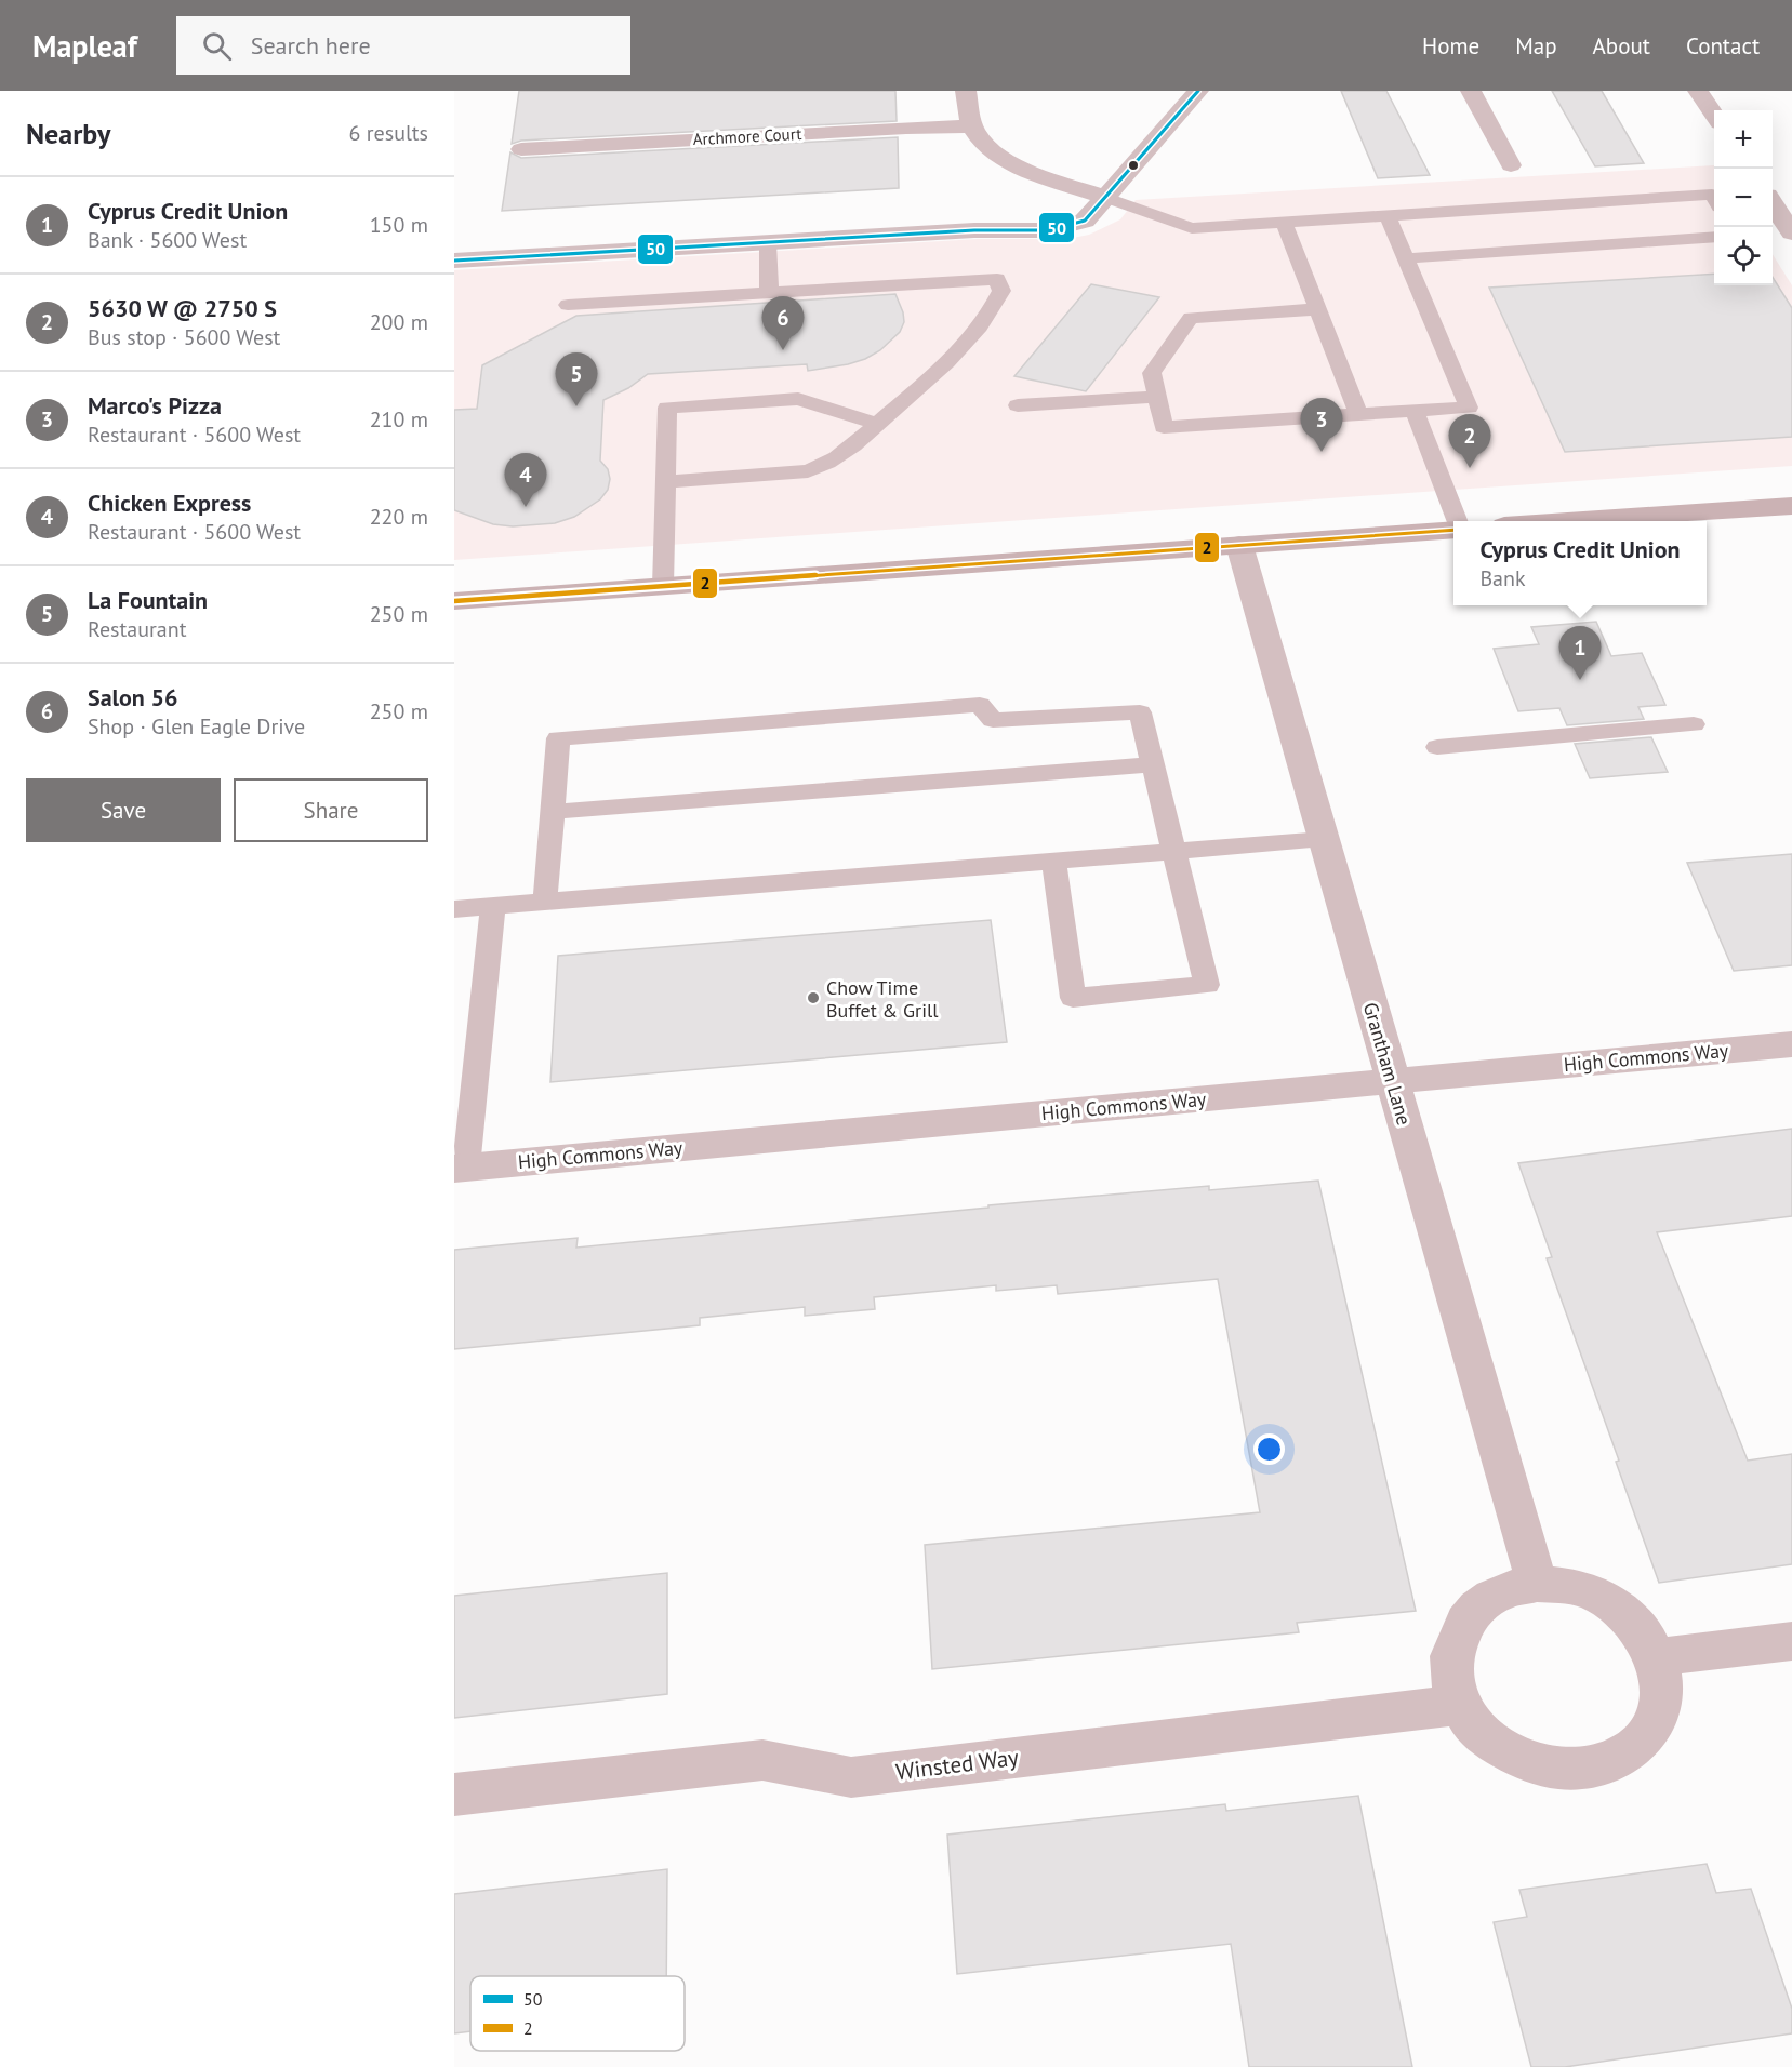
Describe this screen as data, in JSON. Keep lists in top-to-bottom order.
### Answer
{
  "streets": {
    "street": [
      "Archmore Court",
      "High Commons Way",
      "Grantham Lane",
      "Winsted Way"
    ]
  },
  "crossings": [
    ["High Commons Way", "Grantham Lane"],
    ["Grantham Lane", "Winsted Way"]
  ],
  "places": ["Chow Time Buffet & Grill"],
  "lines": ["transit line 50", "transit line 2"],
  "legend": ["50", "2"],
  "page": {
    "header": "Mapleaf",
    "search": "Search here",
    "nav": [
      "Home",
      "Map",
      "About",
      "Contact"
    ],
    "heading": ["Nearby", "6 results"],
    "map_buttons": ["+", "−"],
    "list": [
      {
        "mark": "1",
        "name": "Cyprus Credit Union",
        "note": "Bank · 5600 West",
        "value": "150 m"
      },
      {
        "mark": "2",
        "name": "5630 W @ 2750 S",
        "note": "Bus stop · 5600 West",
        "value": "200 m"
      },
      {
        "mark": "3",
        "name": "Marco's Pizza",
        "note": "Restaurant · 5600 West",
        "value": "210 m"
      },
      {
        "mark": "4",
        "name": "Chicken Express",
        "note": "Restaurant · 5600 West",
        "value": "220 m"
      },
      {
        "mark": "5",
        "name": "La Fountain",
        "note": "Restaurant",
        "value": "250 m"
      },
      {
        "mark": "6",
        "name": "Salon 56",
        "note": "Shop · Glen Eagle Drive",
        "value": "250 m"
      }
    ],
    "pins": [
      "6",
      "5",
      "3",
      "2",
      "4",
      "1"
    ],
    "popup": ["Cyprus Credit Union", "Bank"],
    "buttons": ["Save", "Share"]
  }
}
